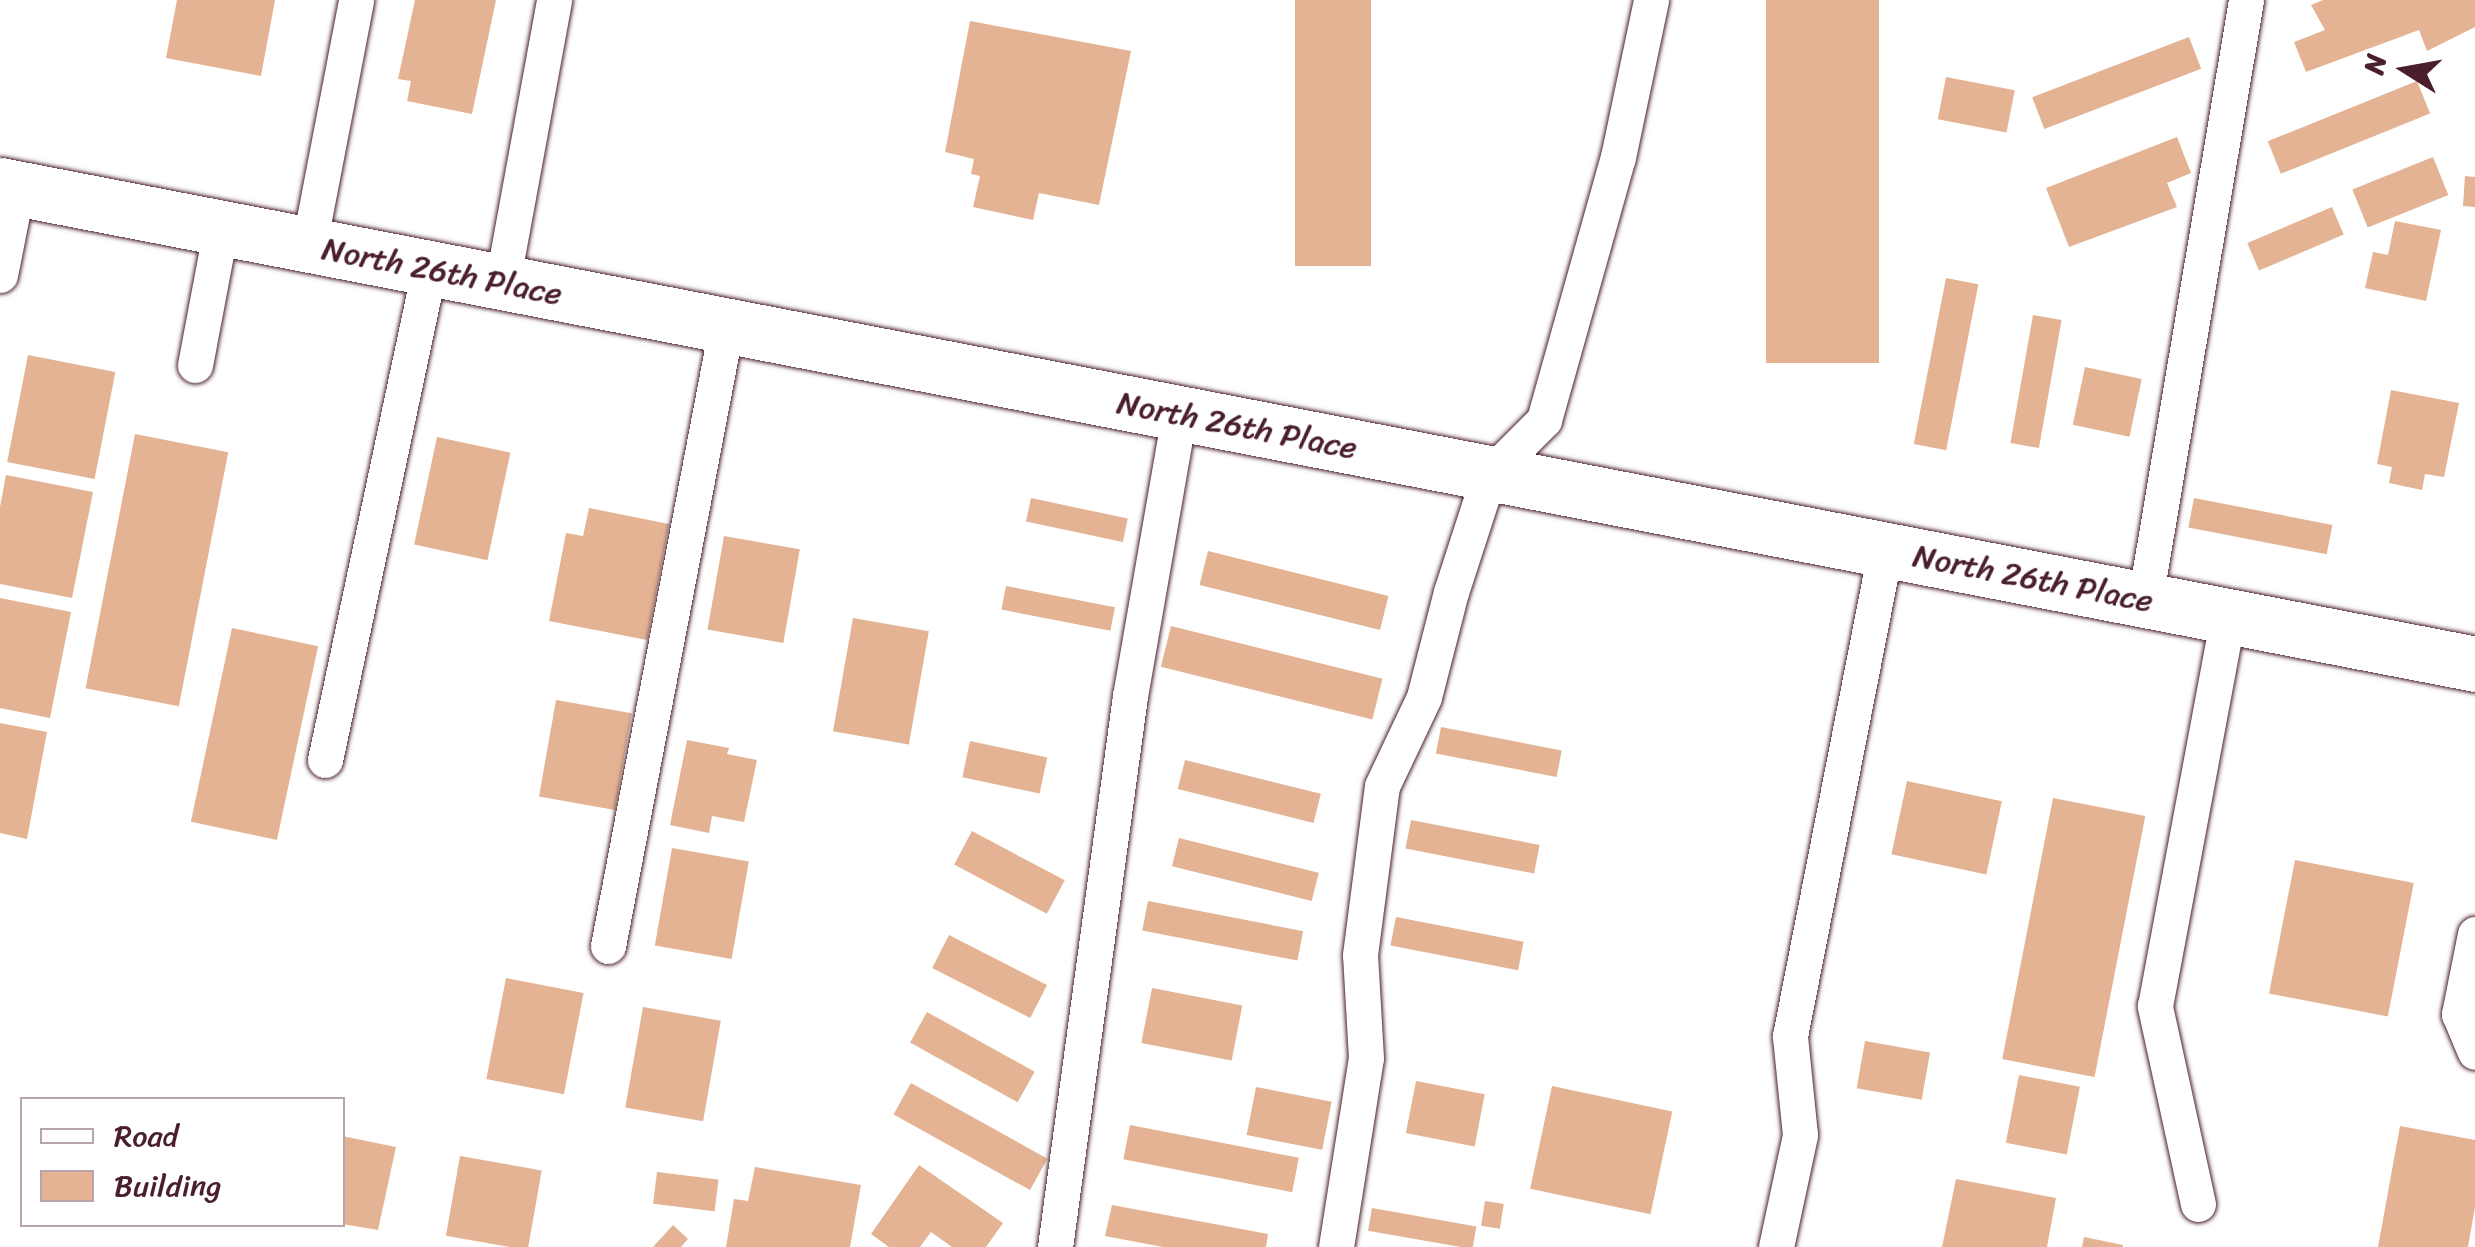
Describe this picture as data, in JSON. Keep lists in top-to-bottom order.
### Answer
{
  "streets": {
    "street": ["North 26th Place"]
  },
  "legend": ["Road", "Building"],
  "north": "left"
}
